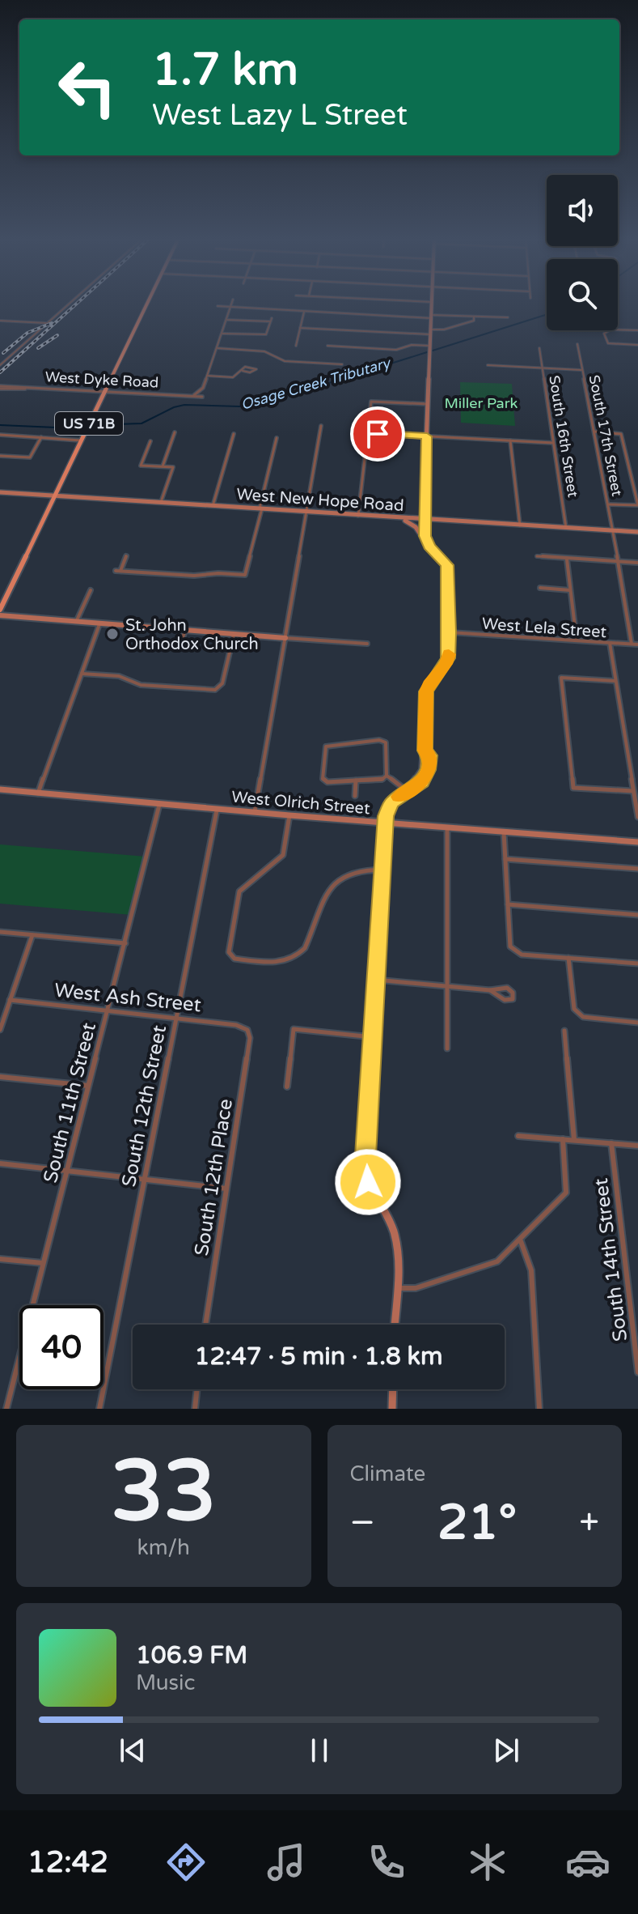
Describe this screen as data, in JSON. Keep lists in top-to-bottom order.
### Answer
{
  "streets": {
    "main road": ["US 71B"],
    "street": [
      "West Dyke Road",
      "South 17th Street",
      "South 16th Street",
      "West New Hope Road",
      "West Lela Street",
      "West Olrich Street",
      "West Ash Street",
      "South 11th Street",
      "South 12th Street",
      "South 12th Place",
      "South 14th Street"
    ]
  },
  "crossings": [
    ["West Dyke Road", "US 71B"],
    ["US 71B", "West New Hope Road"],
    ["South 17th Street", "West New Hope Road"],
    ["South 17th Street", "West Lela Street"],
    ["South 16th Street", "West New Hope Road"],
    ["West Olrich Street", "South 11th Street"],
    ["West Olrich Street", "South 12th Street"],
    ["West Ash Street", "South 11th Street"],
    ["West Ash Street", "South 12th Street"],
    ["West Ash Street", "South 12th Place"]
  ],
  "water": ["Osage Creek Tributary"],
  "parks": ["Miller Park"],
  "places": ["St. John Orthodox Church"],
  "page": {
    "turn": ["1.7 km", "West Lazy L Street"],
    "limit": "40",
    "trip": "12:47 · 5 min · 1.8 km",
    "tile": [
      ["33", "km/h"],
      "Climate"
    ],
    "heat": ["−", "21°", "+"],
    "song": ["106.9 FM", "Music"],
    "tabs": "12:42"
  }
}
